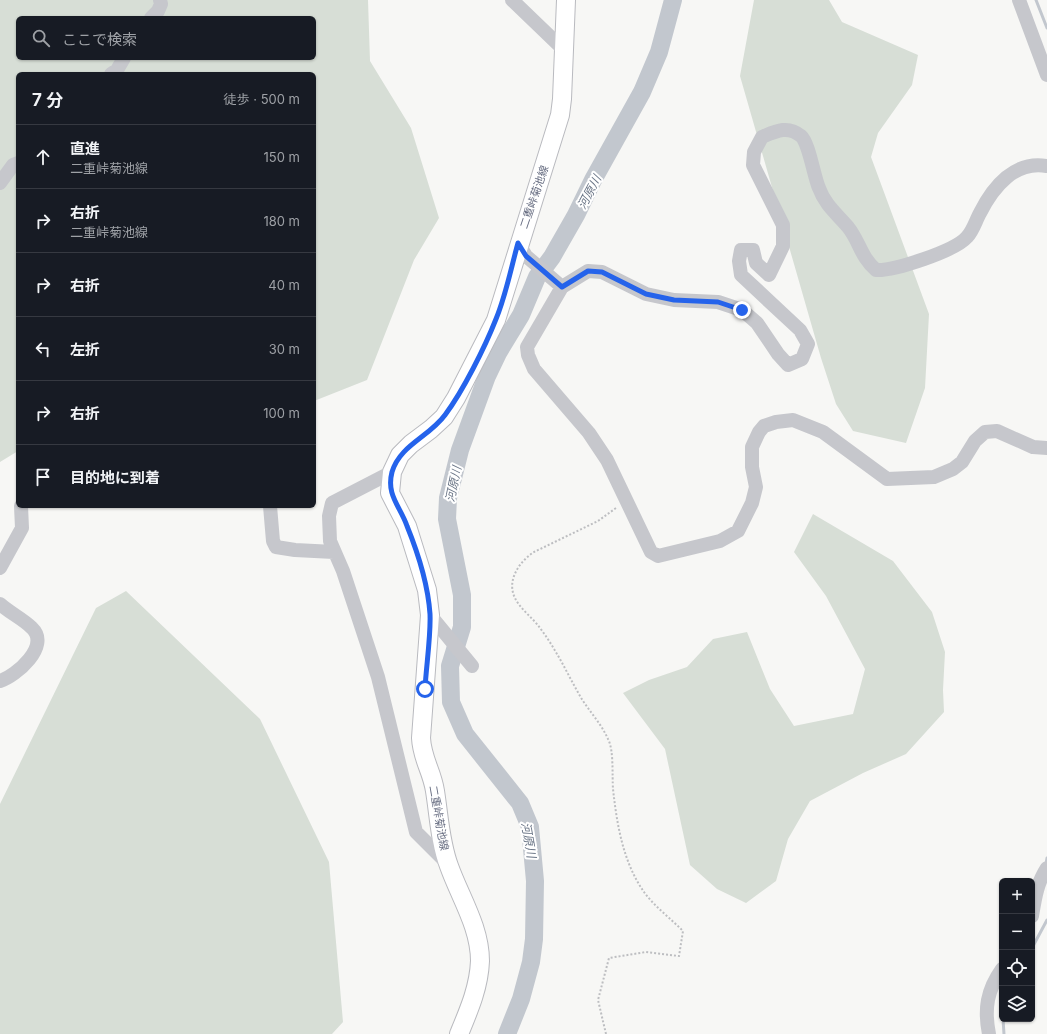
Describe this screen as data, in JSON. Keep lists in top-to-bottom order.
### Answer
{
  "streets": {
    "main road": ["二重峠菊池線"]
  },
  "water": ["河原川"],
  "page": {
    "search": "ここで検索",
    "heading": ["7 分", "徒歩 · 500 m"],
    "list": [
      ["直進", "二重峠菊池線", "150 m"],
      ["右折", "二重峠菊池線", "180 m"],
      ["右折", "40 m"],
      ["左折", "30 m"],
      ["右折", "100 m"],
      "目的地に到着"
    ],
    "map_buttons": ["+", "−"]
  }
}
